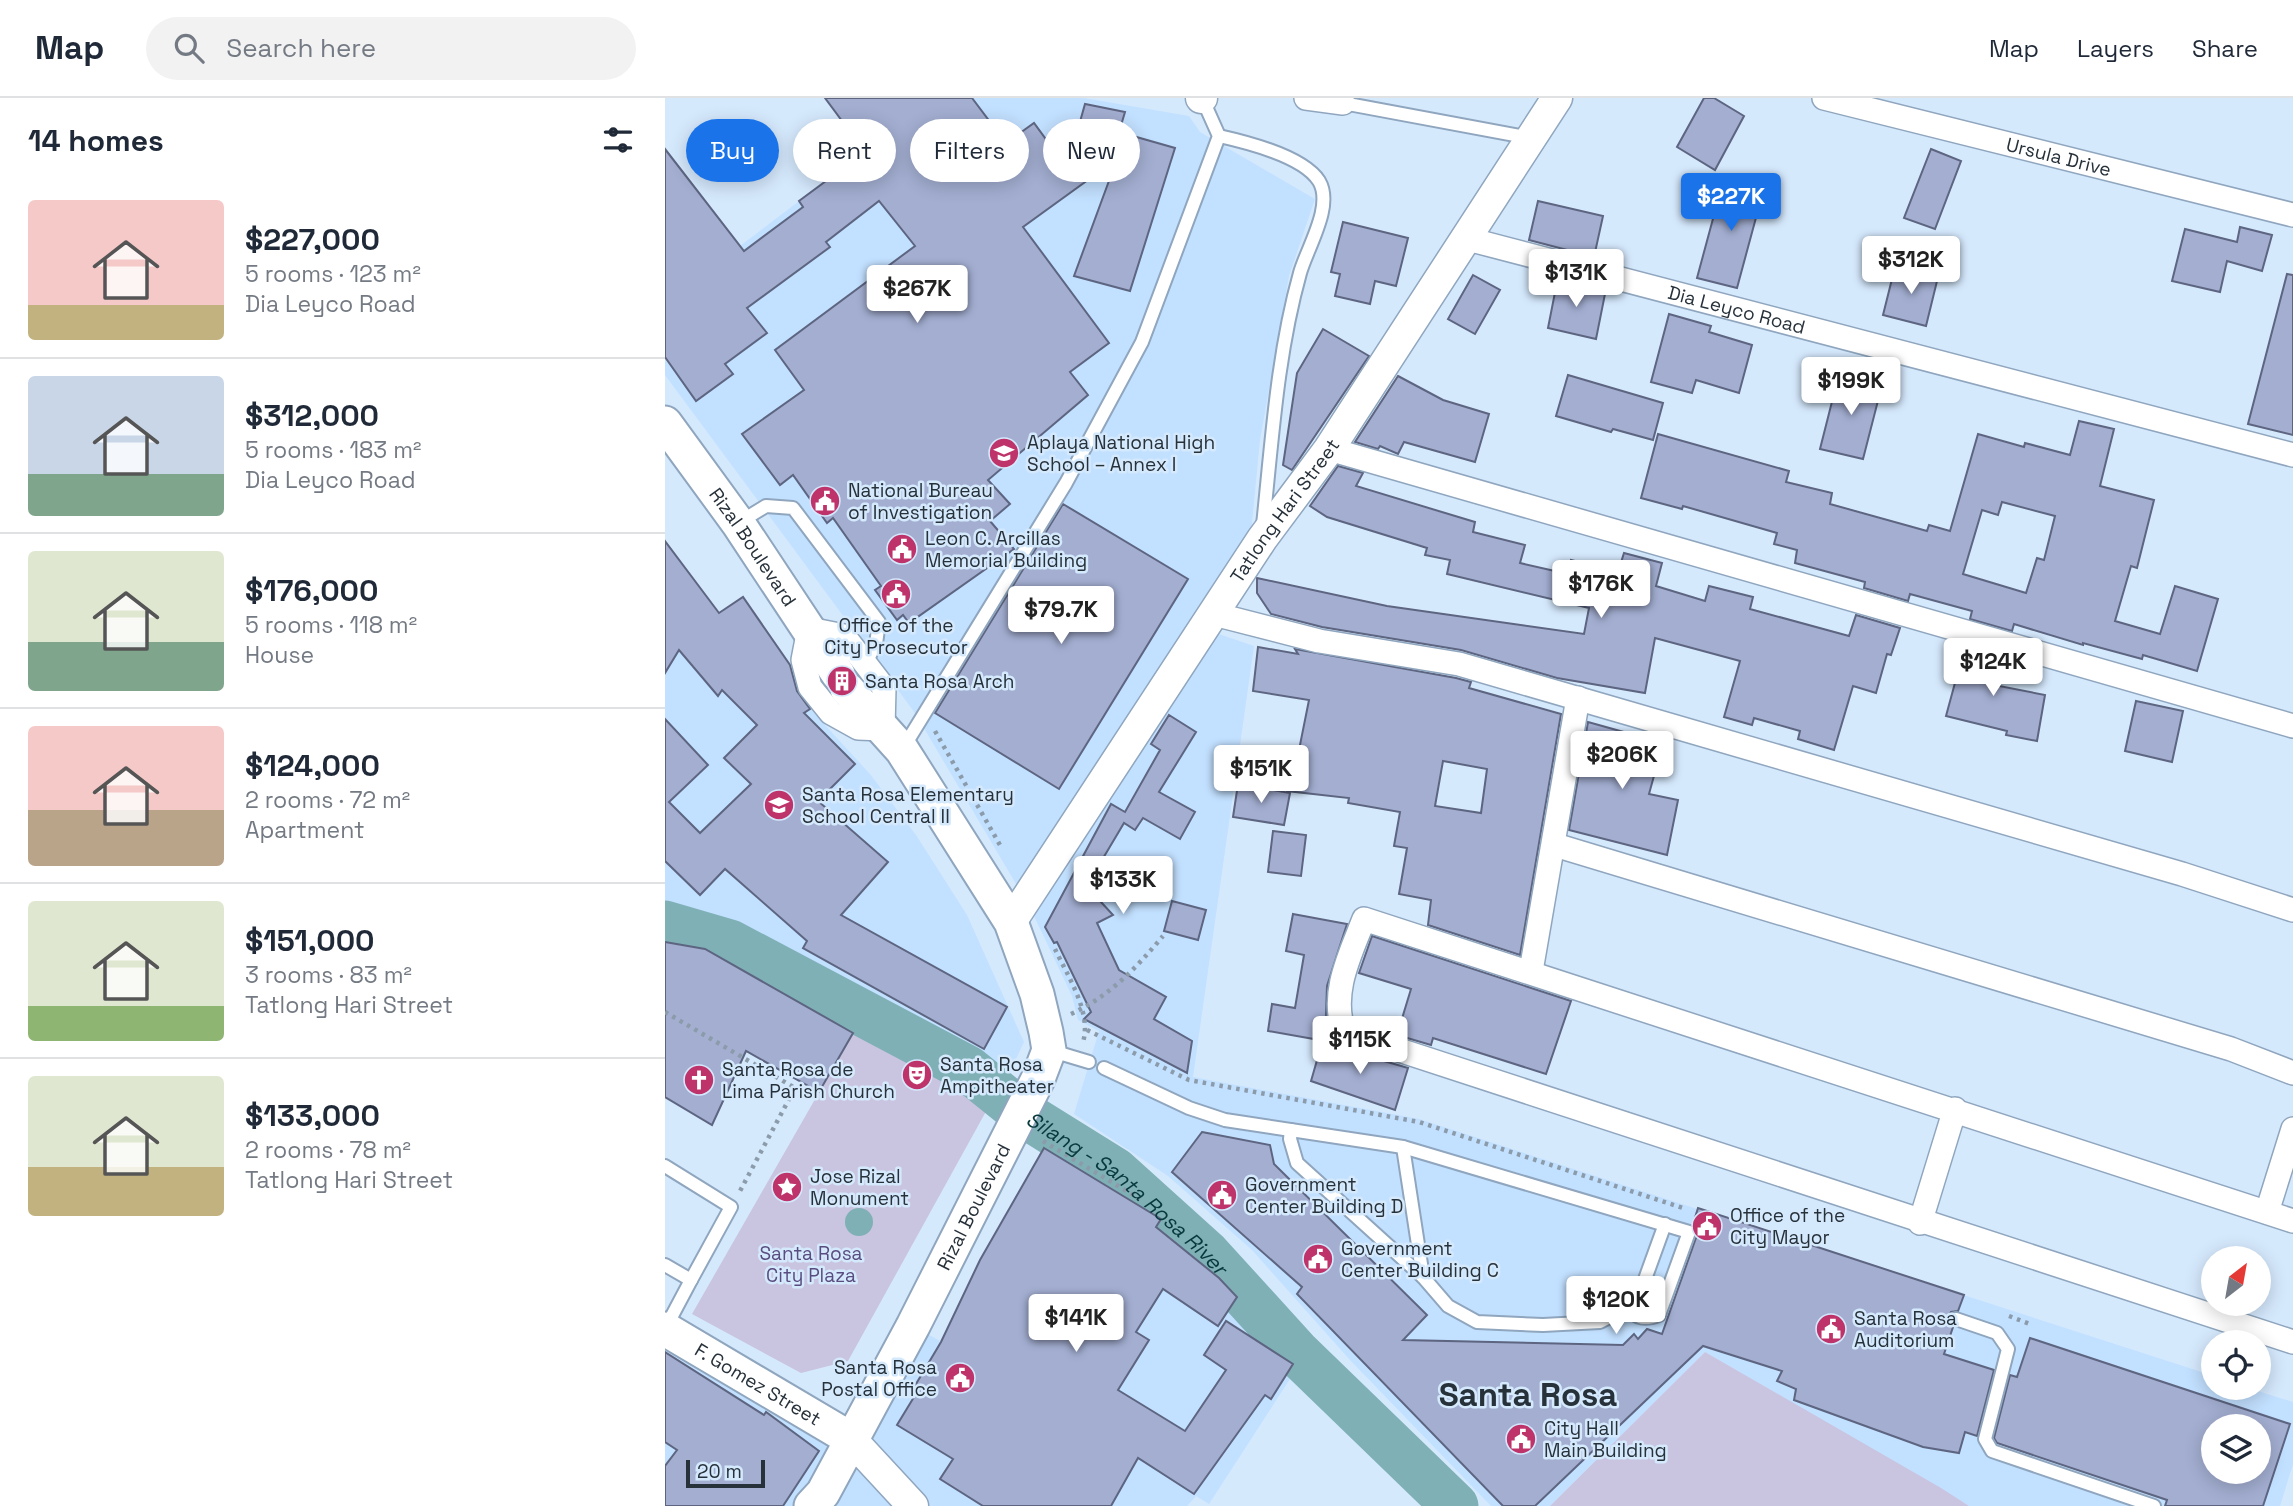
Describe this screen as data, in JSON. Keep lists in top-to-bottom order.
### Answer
{
  "streets": {
    "main road": ["Rizal Boulevard", "F. Gomez Street"],
    "street": ["Ursula Drive", "Dia Leyco Road", "Tatlong Hari Street"]
  },
  "crossings": [
    ["Dia Leyco Road", "Tatlong Hari Street"],
    ["Tatlong Hari Street", "Rizal Boulevard"],
    ["Rizal Boulevard", "F. Gomez Street"]
  ],
  "districts": ["Santa Rosa"],
  "water": ["Silang - Santa Rosa River"],
  "parks": ["Santa Rosa City Plaza"],
  "places": {
    "school or university": ["Aplaya National High School – Annex I", "Santa Rosa Elementary School Central II"],
    "public building": [
      "National Bureau of Investigation",
      "Leon C. Arcillas Memorial Building",
      "Office of the City Prosecutor",
      "Government Center Building D",
      "Office of the City Mayor",
      "Government Center Building C",
      "Santa Rosa Auditorium",
      "Santa Rosa Postal Office",
      "City Hall Main Building"
    ],
    "building": ["Santa Rosa Arch"],
    "theatre": ["Santa Rosa Ampitheater"],
    "church": ["Santa Rosa de Lima Parish Church"],
    "place": ["Jose Rizal Monument"]
  },
  "scale_bar": "20 m",
  "north": "top right",
  "page": {
    "header": "Map",
    "search": "Search here",
    "nav": ["Map", "Layers", "Share"],
    "heading": "14 homes",
    "chip": [
      "Buy",
      "Rent",
      "Filters",
      "New"
    ],
    "price": [
      "$227K",
      "$312K",
      "$131K",
      "$267K",
      "$199K",
      "$176K",
      "$79.7K",
      "$124K",
      "$206K",
      "$151K",
      "$133K",
      "$115K",
      "$120K",
      "$141K"
    ],
    "list": [
      {
        "name": "$227,000",
        "note": "5 rooms · 123 m² · Dia Leyco Road"
      },
      {
        "name": "$312,000",
        "note": "5 rooms · 183 m² · Dia Leyco Road"
      },
      {
        "name": "$176,000",
        "note": "5 rooms · 118 m² · House"
      },
      {
        "name": "$124,000",
        "note": "2 rooms · 72 m² · Apartment"
      },
      {
        "name": "$151,000",
        "note": "3 rooms · 83 m² · Tatlong Hari Street"
      },
      {
        "name": "$133,000",
        "note": "2 rooms · 78 m² · Tatlong Hari Street"
      }
    ],
    "scale": "20 m"
  }
}
